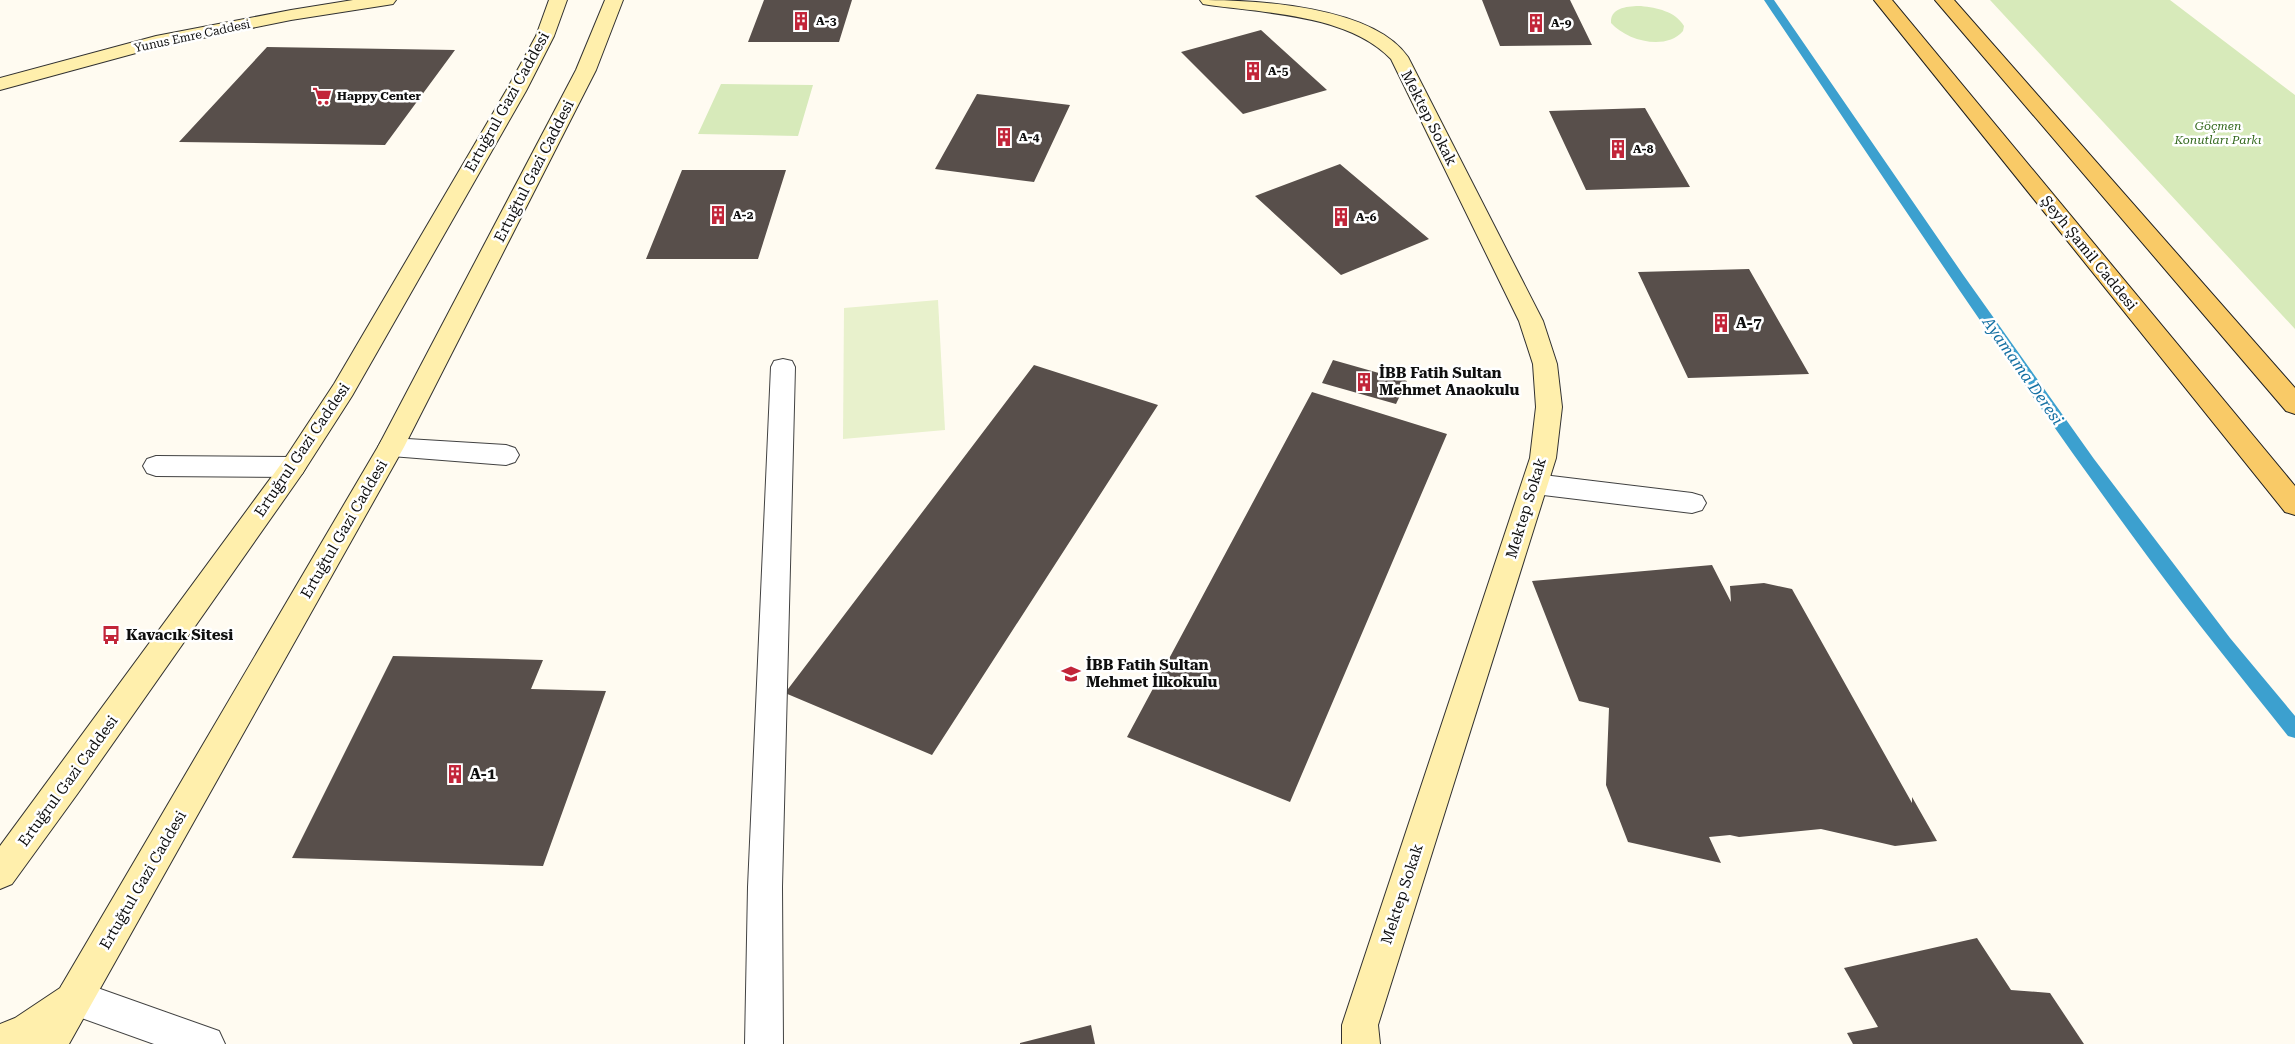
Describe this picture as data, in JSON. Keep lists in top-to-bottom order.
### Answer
{
  "streets": {
    "main road": [
      "Yunus Emre Caddesi",
      "Ertuğrul Gazi Caddesi",
      "Mektep Sokak",
      "Ertuğtul Gazi Caddesi",
      "Şeyh Şamil Caddesi"
    ]
  },
  "water": ["Ayamama Deresi"],
  "parks": ["Göçmen Konutları Parkı"],
  "places": {
    "building": [
      "A-3",
      "A-9",
      "A-5",
      "A-4",
      "A-8",
      "A-2",
      "A-6",
      "A-7",
      "İBB Fatih Sultan Mehmet Anaokulu",
      "A-1"
    ],
    "supermarket": ["Happy Center"],
    "bus stop": ["Kavacık Sitesi"],
    "school or university": ["İBB Fatih Sultan Mehmet İlkokulu"]
  }
}
